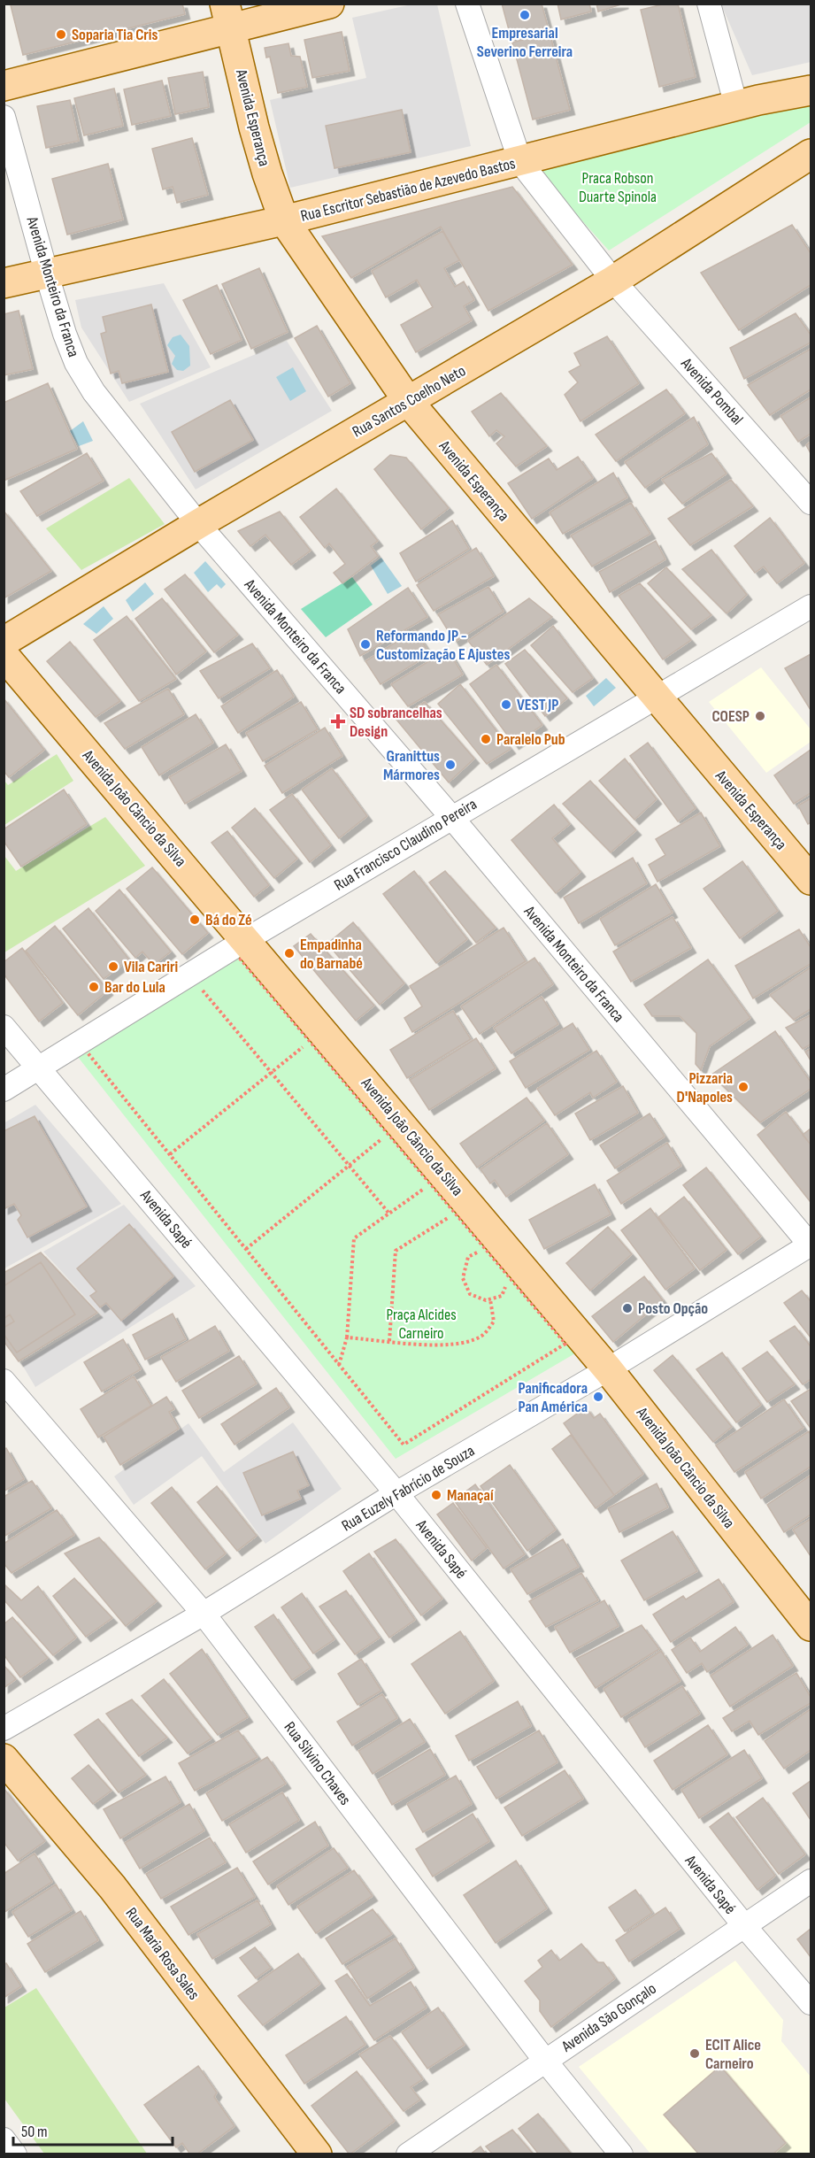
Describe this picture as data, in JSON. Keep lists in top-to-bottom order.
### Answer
{
  "streets": {
    "main road": [
      "Avenida Esperança",
      "Rua Escritor Sebastião de Azevedo Bastos",
      "Rua Santos Coelho Neto",
      "Avenida João Câncio da Silva",
      "Rua Maria Rosa Sales"
    ],
    "street": [
      "Avenida Monteiro da Franca",
      "Avenida Pombal",
      "Rua Francisco Claudino Pereira",
      "Avenida Sapé",
      "Rua Euzely Fabrício de Souza",
      "Rua Silvino Chaves",
      "Avenida São Gonçalo"
    ]
  },
  "crossings": [
    ["Avenida Esperança", "Rua Escritor Sebastião de Azevedo Bastos"],
    ["Avenida Esperança", "Rua Santos Coelho Neto"],
    ["Avenida Esperança", "Rua Francisco Claudino Pereira"],
    ["Rua Escritor Sebastião de Azevedo Bastos", "Avenida Monteiro da Franca"],
    ["Rua Escritor Sebastião de Azevedo Bastos", "Avenida Pombal"],
    ["Avenida Monteiro da Franca", "Rua Santos Coelho Neto"],
    ["Avenida Monteiro da Franca", "Rua Francisco Claudino Pereira"],
    ["Avenida Monteiro da Franca", "Rua Euzely Fabrício de Souza"],
    ["Avenida Pombal", "Rua Santos Coelho Neto"],
    ["Avenida João Câncio da Silva", "Rua Francisco Claudino Pereira"],
    ["Avenida João Câncio da Silva", "Rua Euzely Fabrício de Souza"],
    ["Rua Francisco Claudino Pereira", "Avenida Sapé"],
    ["Avenida Sapé", "Rua Euzely Fabrício de Souza"],
    ["Avenida Sapé", "Avenida São Gonçalo"],
    ["Rua Euzely Fabrício de Souza", "Rua Silvino Chaves"],
    ["Rua Silvino Chaves", "Avenida São Gonçalo"]
  ],
  "parks": ["Praca Robson Duarte Spinola", "Praça Alcides Carneiro"],
  "places": {
    "other": [
      "Empresarial Severino Ferreira",
      "Soparia Tia Cris",
      "Reformando JP - Customização E Ajustes",
      "VEST JP",
      "COESP",
      "Paralelo Pub",
      "Granittus Mármores",
      "Bá do Zé",
      "Empadinha do Barnabé",
      "Vila Cariri",
      "Bar do Lula",
      "Pizzaria D'Napoles",
      "Posto Opção",
      "Panificadora Pan América",
      "Manaçaí",
      "ECIT Alice Carneiro"
    ],
    "health": ["SD sobrancelhas Design"]
  },
  "scale_bar": "50 m"
}
